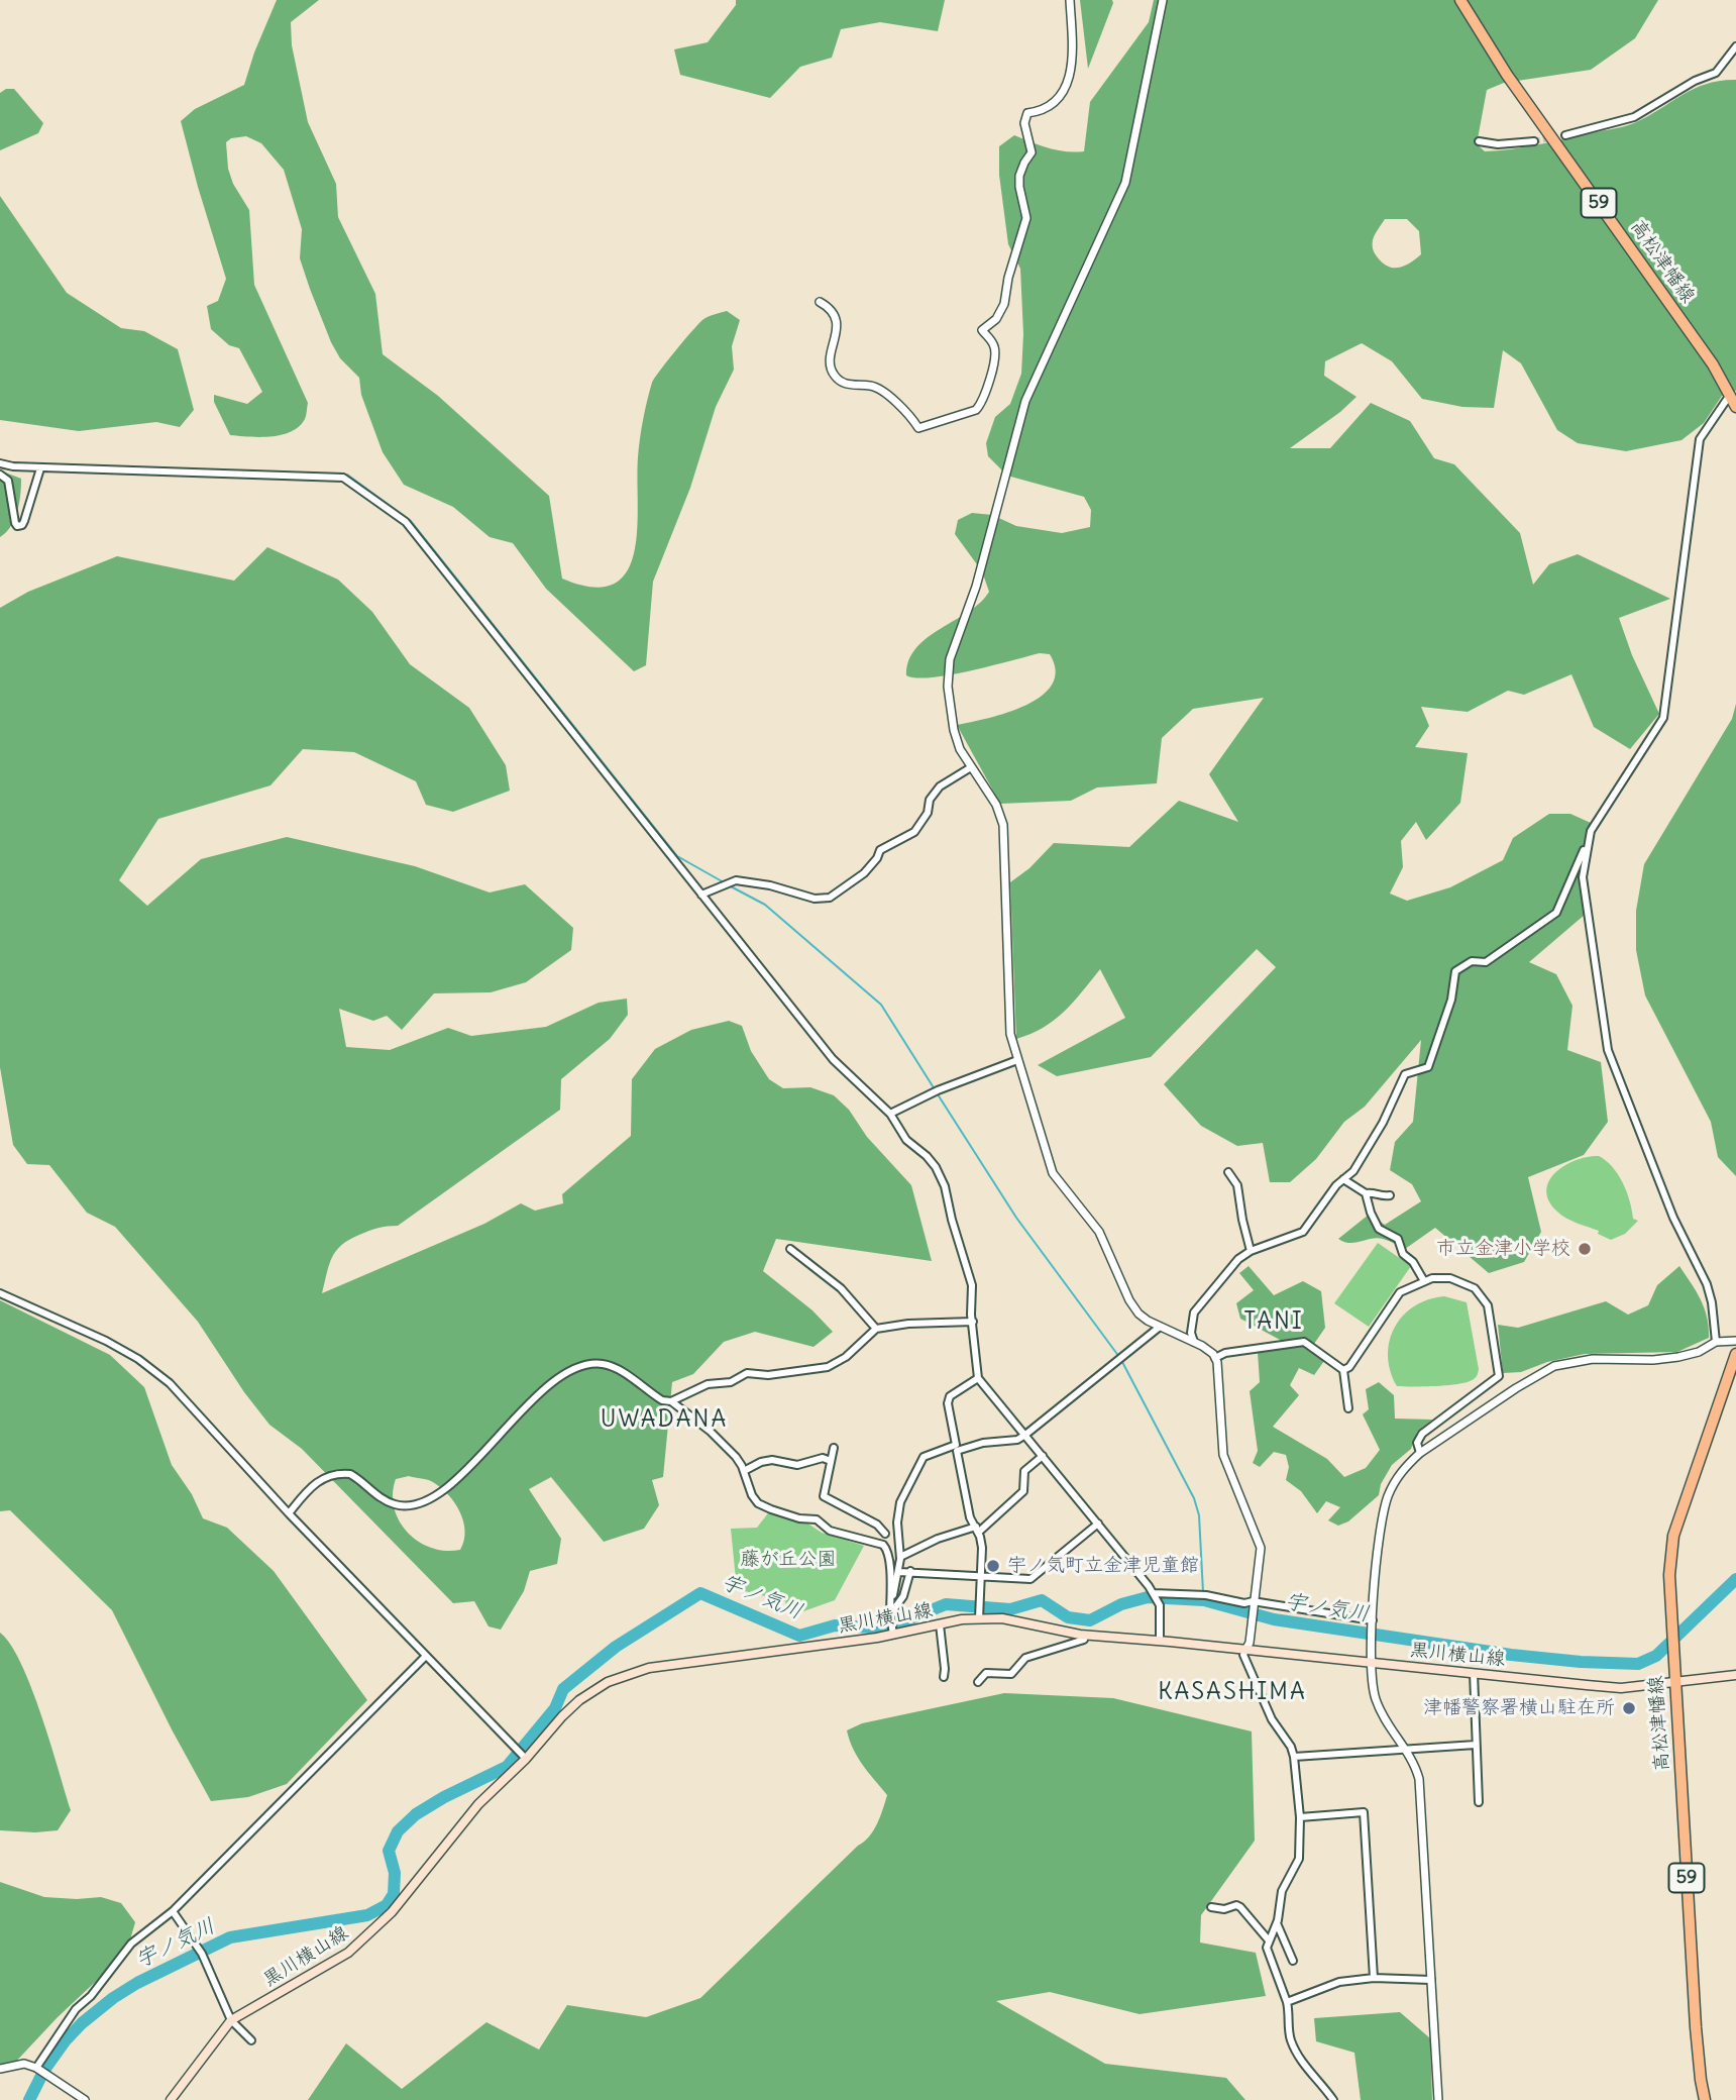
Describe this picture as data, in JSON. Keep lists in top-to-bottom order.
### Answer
{
  "streets": {
    "main road": ["59", "高松津幡線", "黒川横山線"]
  },
  "crossings": [
    ["高松津幡線", "黒川横山線"]
  ],
  "districts": ["TANI", "UWADANA", "KASASHIMA"],
  "water": ["宇ノ気川"],
  "parks": ["藤が丘公園"],
  "places": ["市立金津小学校", "宇ノ気町立金津児童館", "津幡警察署横山駐在所"]
}
